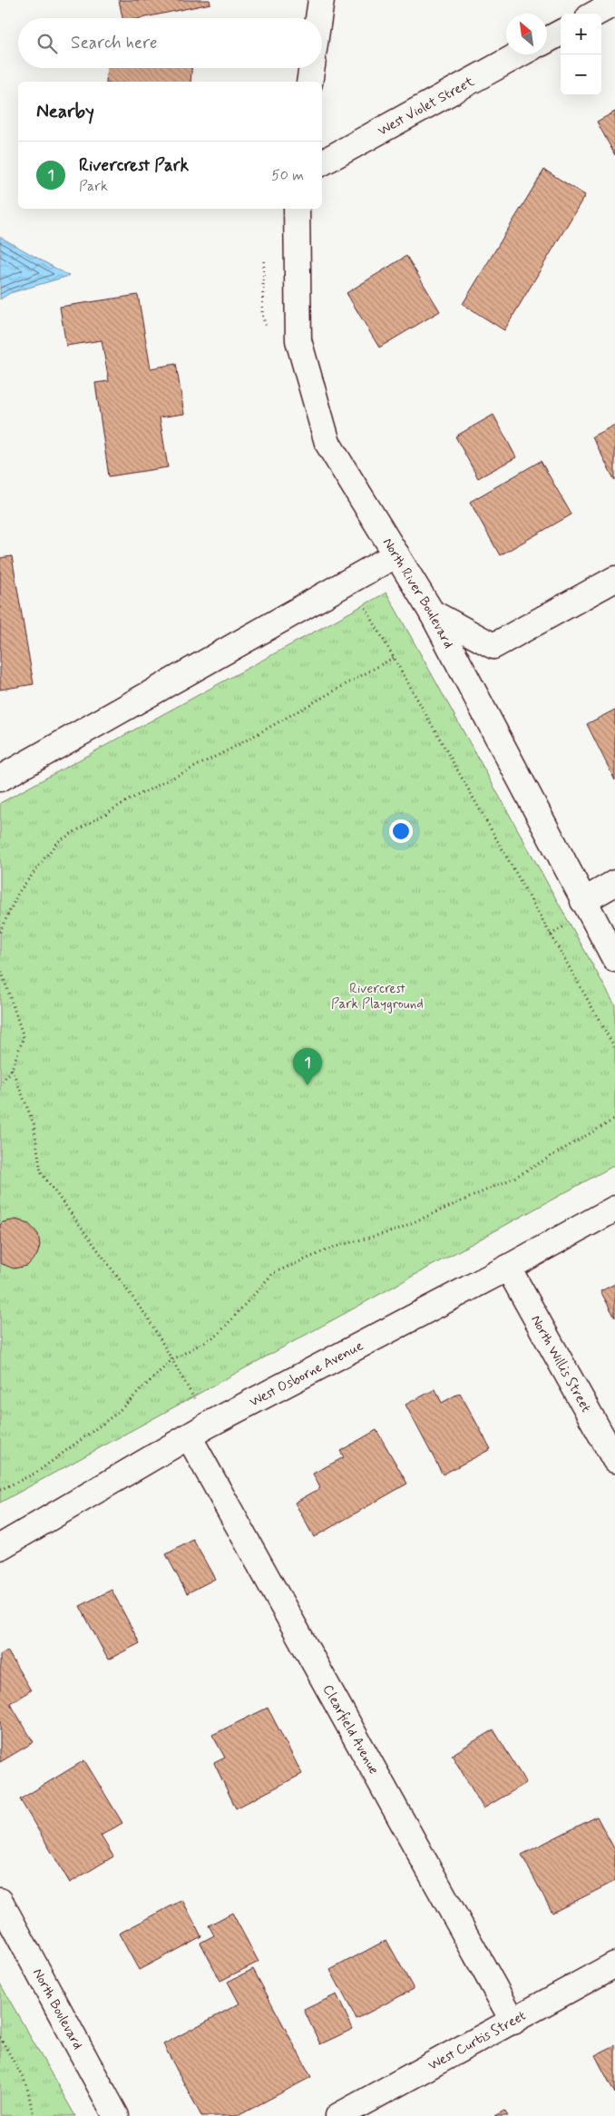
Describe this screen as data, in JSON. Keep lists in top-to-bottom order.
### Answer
{
  "streets": {
    "street": [
      "West Violet Street",
      "North River Boulevard",
      "North Willis Street",
      "West Osborne Avenue",
      "Clearfield Avenue",
      "North Boulevard",
      "West Curtis Street"
    ]
  },
  "crossings": [
    ["North Willis Street", "West Osborne Avenue"],
    ["West Osborne Avenue", "Clearfield Avenue"],
    ["Clearfield Avenue", "West Curtis Street"]
  ],
  "parks": ["Rivercrest Park Playground"],
  "north": "top left",
  "page": {
    "map_buttons": ["+", "−"],
    "search": "Search here",
    "heading": "Nearby",
    "list": [
      {
        "mark": "1",
        "name": "Rivercrest Park",
        "note": "Park",
        "value": "50 m"
      }
    ],
    "pins": "1"
  }
}
